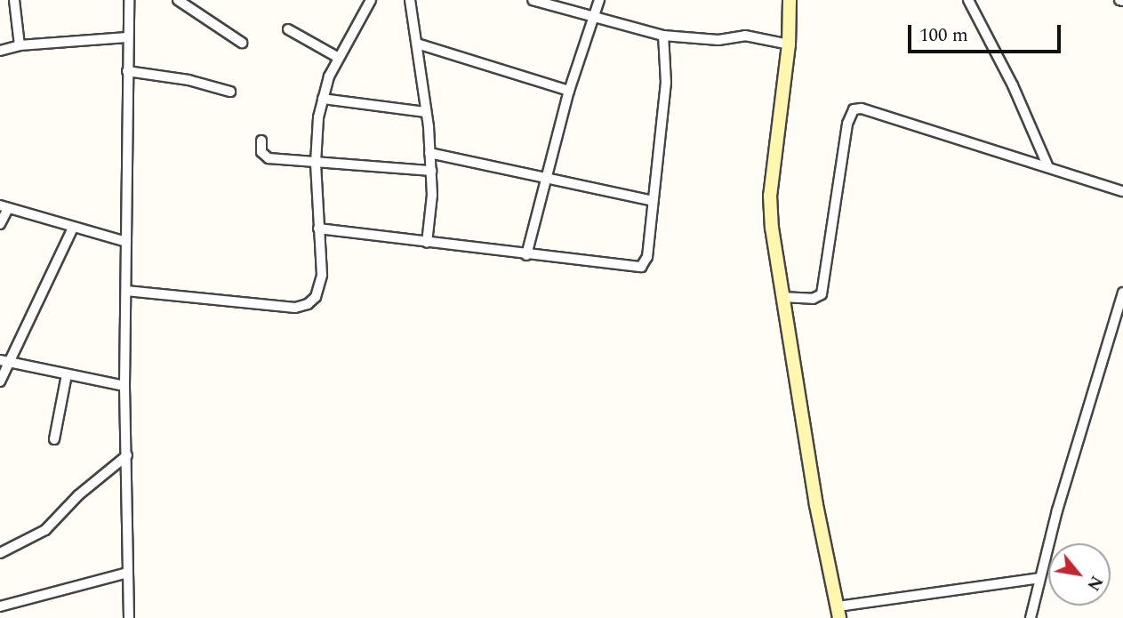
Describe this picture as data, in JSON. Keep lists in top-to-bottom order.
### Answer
{
  "scale_bar": "100 m",
  "north": "bottom right"
}
